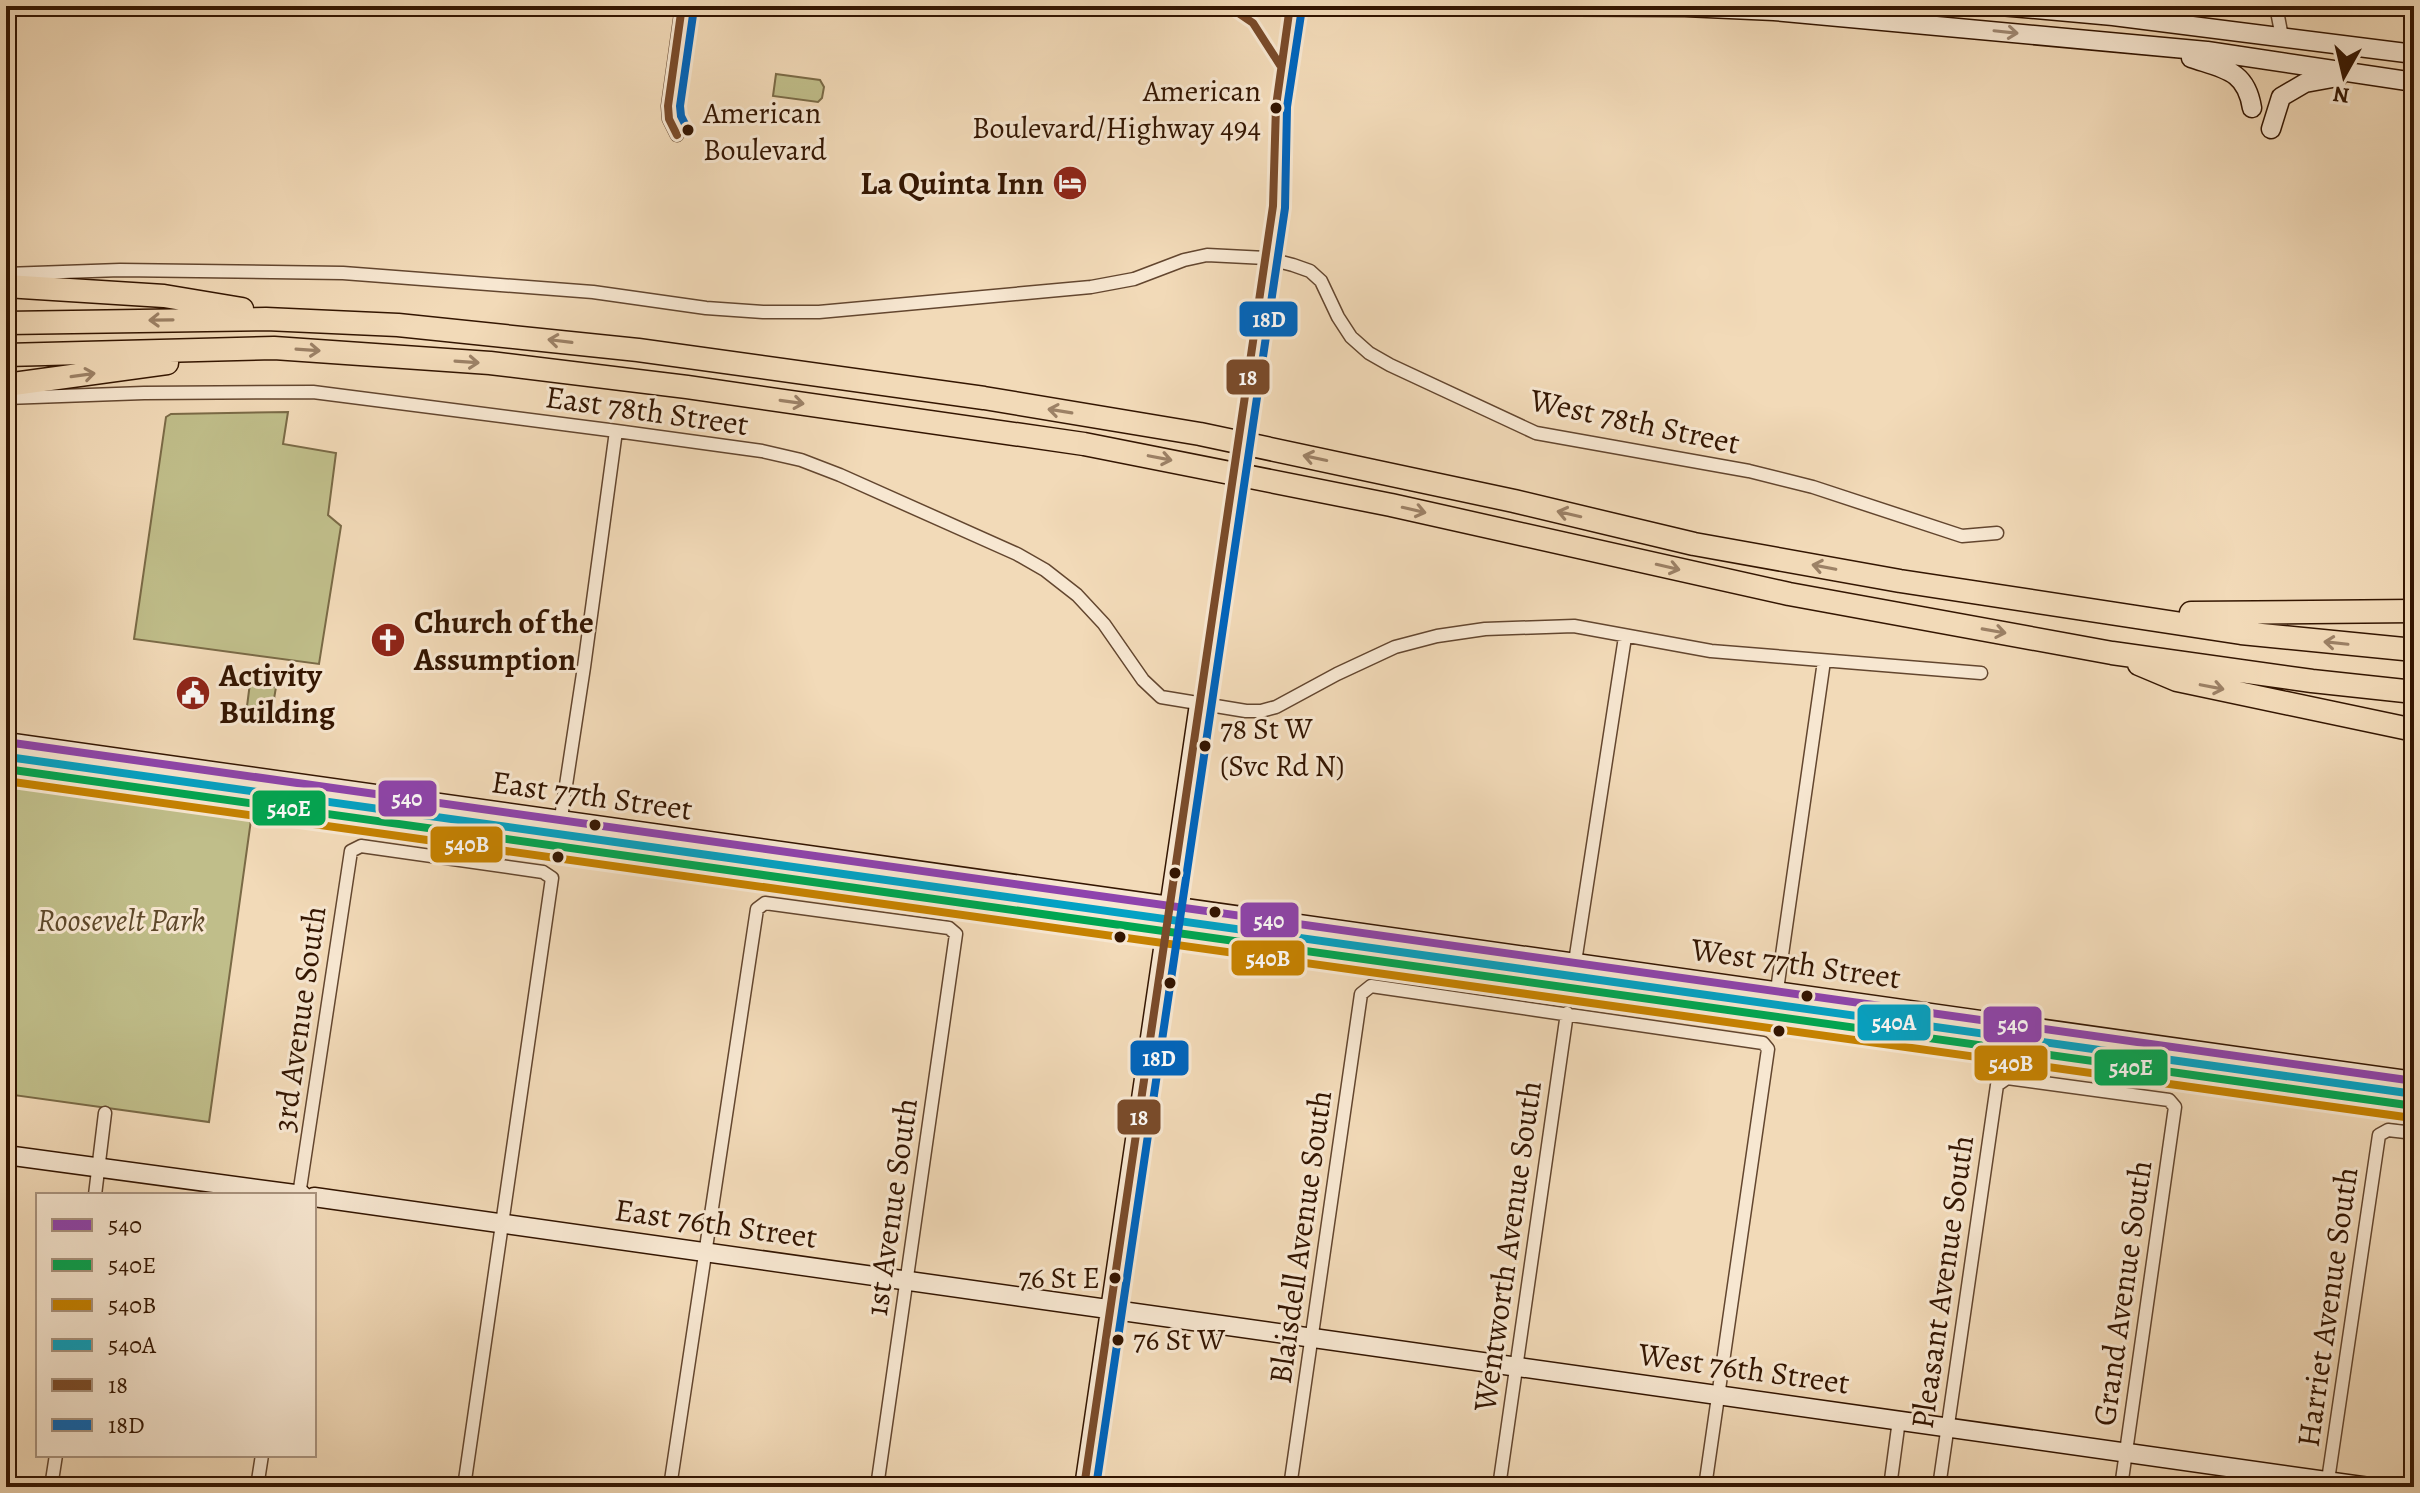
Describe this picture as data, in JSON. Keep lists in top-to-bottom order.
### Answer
{
  "streets": {
    "street": [
      "East 78th Street",
      "West 78th Street",
      "East 77th Street",
      "West 77th Street",
      "3rd Avenue South",
      "1st Avenue South",
      "East 76th Street",
      "Blaisdell Avenue South",
      "Wentworth Avenue South",
      "Pleasant Avenue South",
      "Grand Avenue South",
      "Harriet Avenue South",
      "West 76th Street"
    ]
  },
  "crossings": [
    ["East 77th Street", "West 77th Street"],
    ["3rd Avenue South", "East 76th Street"],
    ["1st Avenue South", "East 76th Street"],
    ["East 76th Street", "West 76th Street"],
    ["Blaisdell Avenue South", "Wentworth Avenue South"],
    ["Blaisdell Avenue South", "West 76th Street"],
    ["Wentworth Avenue South", "West 76th Street"],
    ["Pleasant Avenue South", "Grand Avenue South"],
    ["Pleasant Avenue South", "West 76th Street"],
    ["Grand Avenue South", "West 76th Street"],
    ["Harriet Avenue South", "West 76th Street"]
  ],
  "parks": ["Roosevelt Park"],
  "places": {
    "other": [
      "American Boulevard/Highway 494",
      "American Boulevard",
      "78 St W (Svc Rd N)",
      "76 St E",
      "76 St W"
    ],
    "hotel": ["La Quinta Inn"],
    "church": ["Church of the Assumption"],
    "public building": ["Activity Building"]
  },
  "lines": [
    "transit line 18",
    "transit line 18D",
    "transit line 540",
    "transit line 540A",
    "transit line 540E",
    "transit line 540B"
  ],
  "legend": [
    "540",
    "540E",
    "540B",
    "540A",
    "18",
    "18D"
  ],
  "north": "bottom"
}
